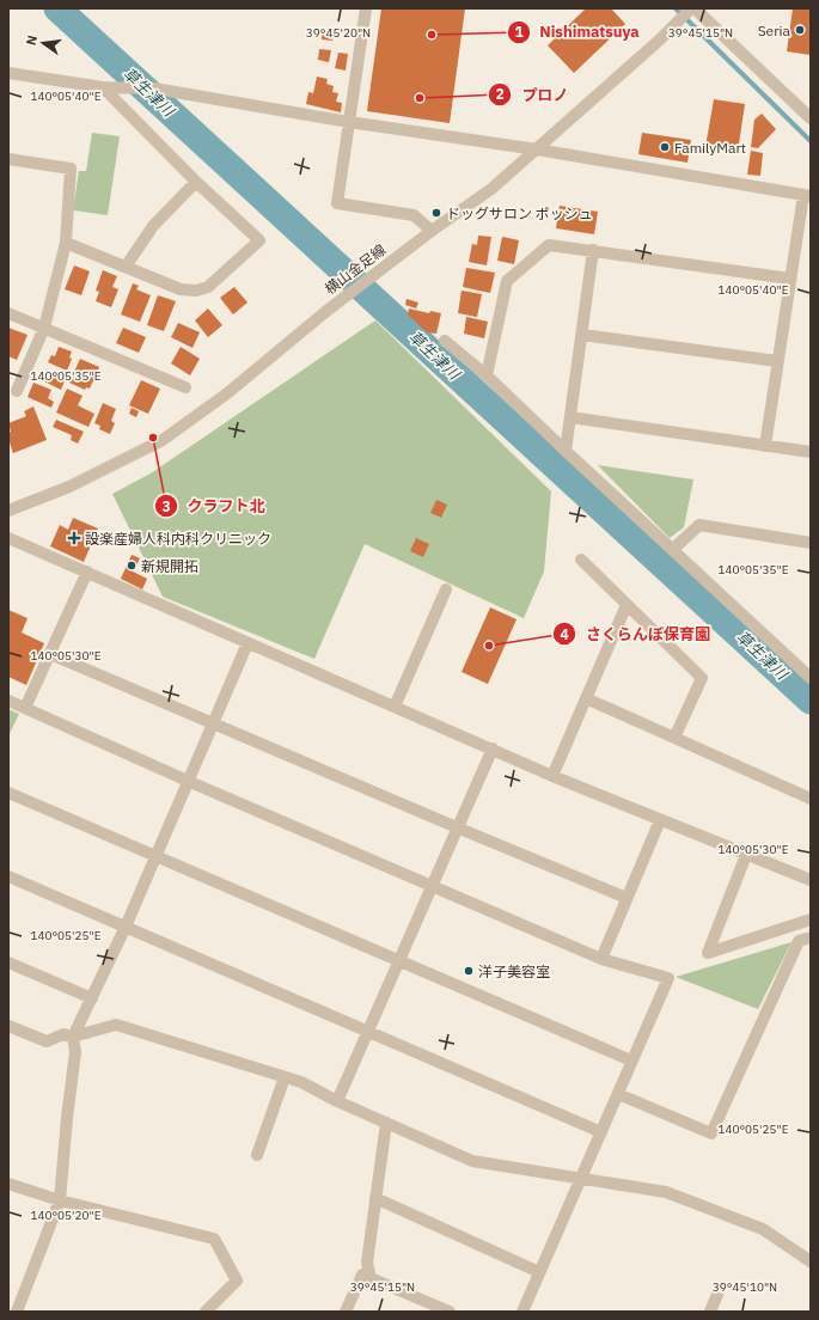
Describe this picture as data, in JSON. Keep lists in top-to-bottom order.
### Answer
{
  "streets": {
    "street": ["横山金足線"]
  },
  "water": ["草生津川"],
  "places": {
    "other": [
      "Seria",
      "Nishimatsuya",
      "プロノ",
      "FamilyMart",
      "ドッグサロン ポッシュ",
      "クラフト北",
      "新規開拓",
      "さくらんぼ保育園",
      "洋子美容室"
    ],
    "health": ["設楽産婦人科内科クリニック"]
  },
  "north": "left",
  "coordinates": [
    "39°45'20\"N",
    "39°45'15\"N",
    "140°05'40\"E",
    "140°05'35\"E",
    "140°05'30\"E",
    "140°05'25\"E",
    "140°05'20\"E",
    "39°45'10\"N"
  ]
}
